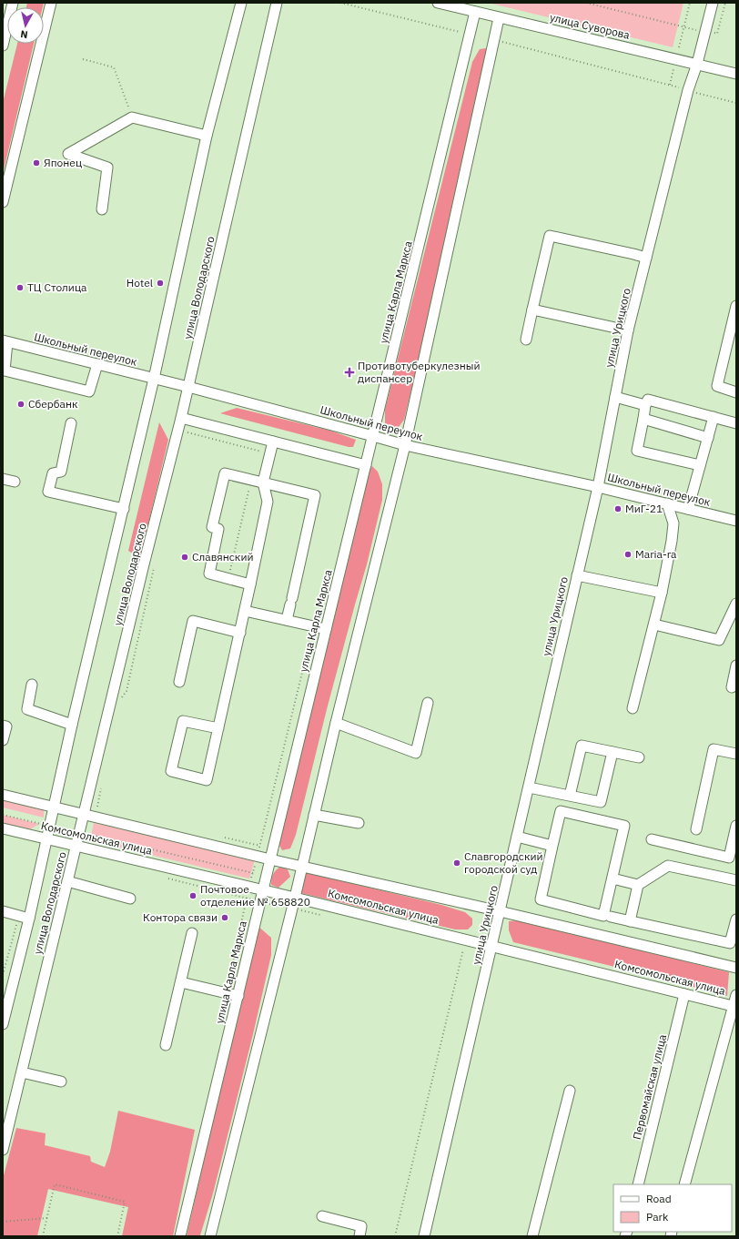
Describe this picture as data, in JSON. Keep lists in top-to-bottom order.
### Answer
{
  "streets": {
    "street": [
      "улица Суворова",
      "улица Володарского",
      "улица Карла Маркса",
      "улица Урицкого",
      "Школьный переулок",
      "Комсомольская улица",
      "Первомайская улица"
    ]
  },
  "crossings": [
    ["улица Суворова", "улица Карла Маркса"],
    ["улица Суворова", "улица Урицкого"],
    ["улица Володарского", "Школьный переулок"],
    ["улица Володарского", "Комсомольская улица"],
    ["улица Карла Маркса", "Школьный переулок"],
    ["улица Карла Маркса", "Комсомольская улица"],
    ["улица Урицкого", "Школьный переулок"],
    ["улица Урицкого", "Комсомольская улица"],
    ["Комсомольская улица", "Первомайская улица"]
  ],
  "places": {
    "other": [
      "Японец",
      "Hotel",
      "ТЦ Столица",
      "Сбербанк",
      "МиГ-21",
      "Maria-ra",
      "Славянский",
      "Славгородский городской суд",
      "Почтовое отделение № 658820",
      "Контора связи"
    ],
    "health": ["Противотуберкулезный диспансер"]
  },
  "legend": ["Road", "Park"],
  "north": "bottom"
}
